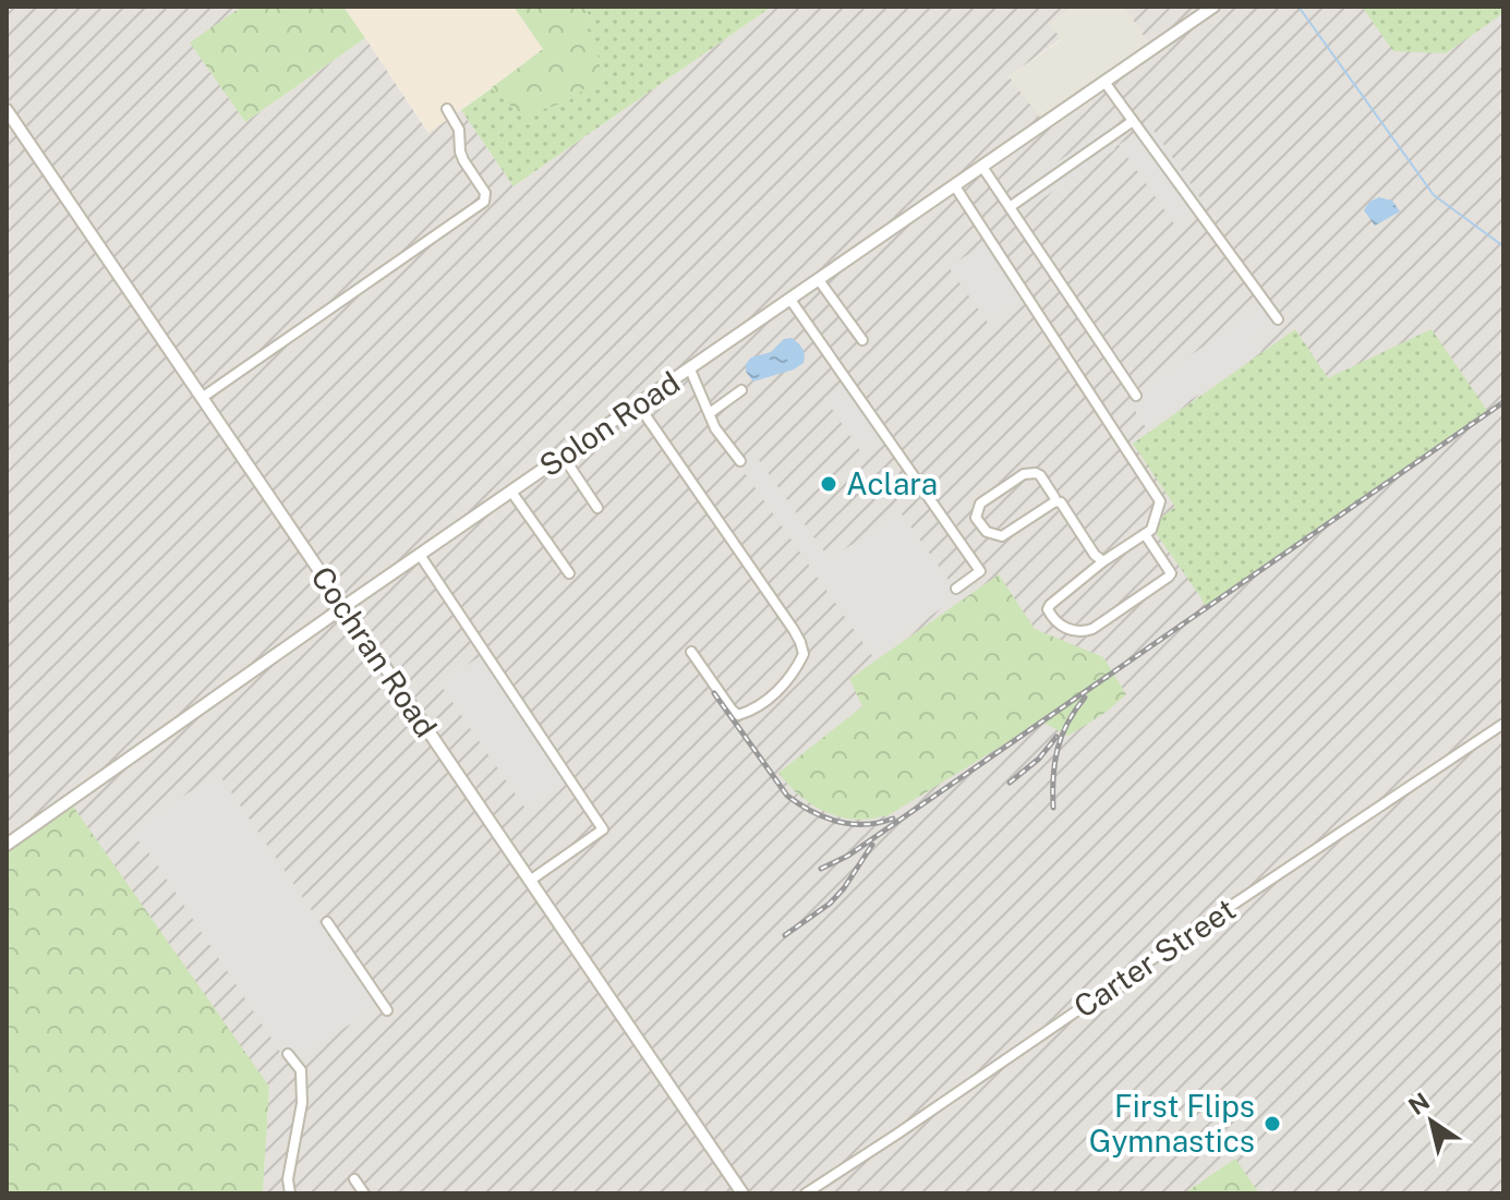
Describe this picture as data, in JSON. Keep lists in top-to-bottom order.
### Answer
{
  "streets": {
    "street": ["Solon Road", "Cochran Road", "Carter Street"]
  },
  "crossings": [
    ["Solon Road", "Cochran Road"]
  ],
  "places": ["Aclara", "First Flips Gymnastics"],
  "north": "top left"
}
